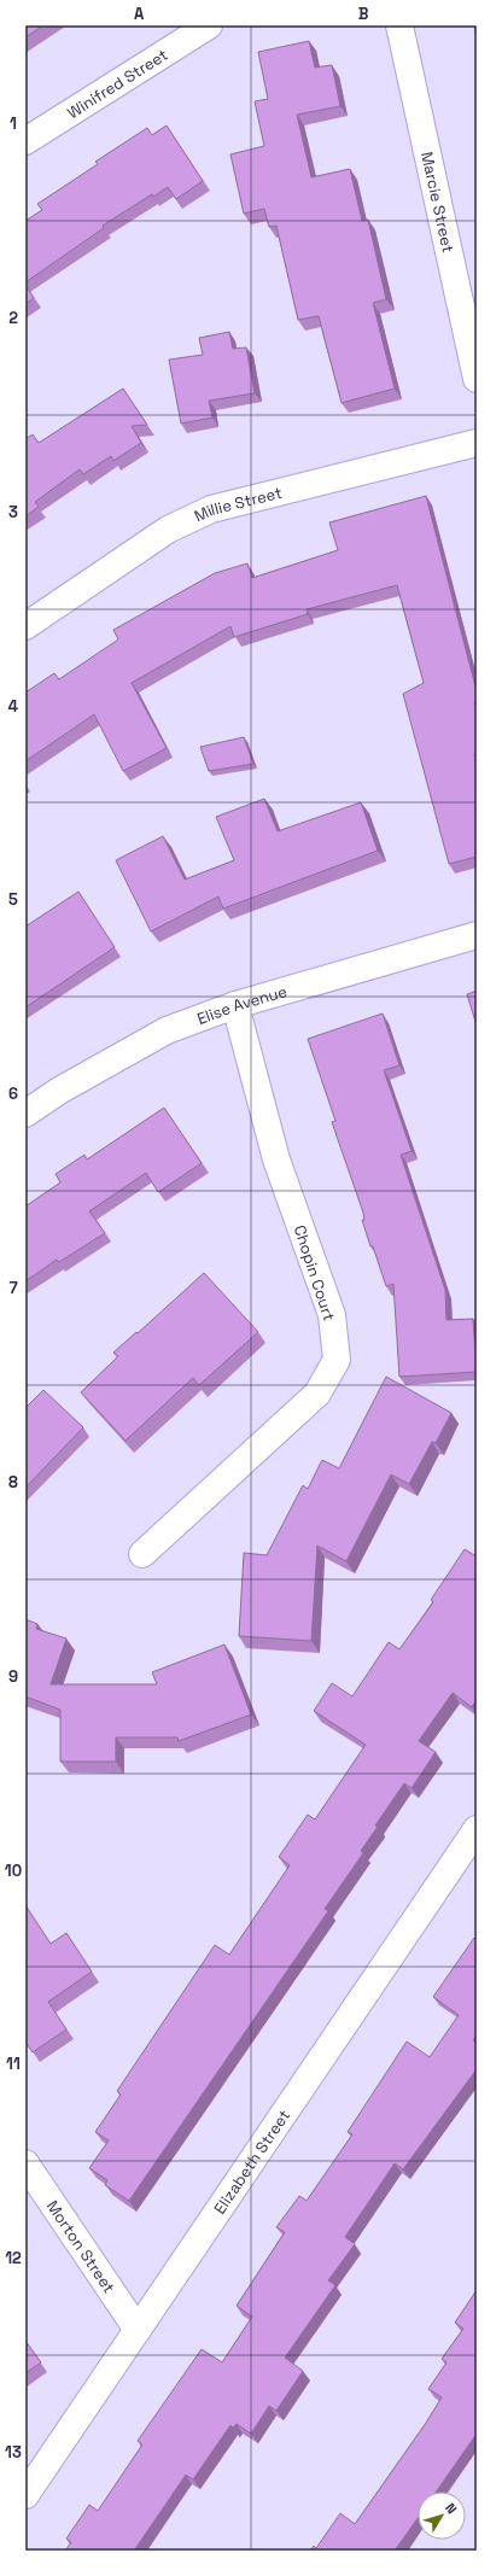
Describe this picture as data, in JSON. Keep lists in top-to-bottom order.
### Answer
{
  "streets": {
    "street": [
      "Winifred Street",
      "Marcie Street",
      "Millie Street",
      "Elise Avenue",
      "Chopin Court",
      "Elizabeth Street",
      "Morton Street"
    ]
  },
  "crossings": [
    ["Elise Avenue", "Chopin Court"],
    ["Elizabeth Street", "Morton Street"]
  ],
  "north": "top right",
  "grid": {
    "columns": ["A", "B"],
    "rows": [
      "1",
      "2",
      "3",
      "4",
      "5",
      "6",
      "7",
      "8",
      "9",
      "10",
      "11",
      "12",
      "13"
    ]
  }
}
